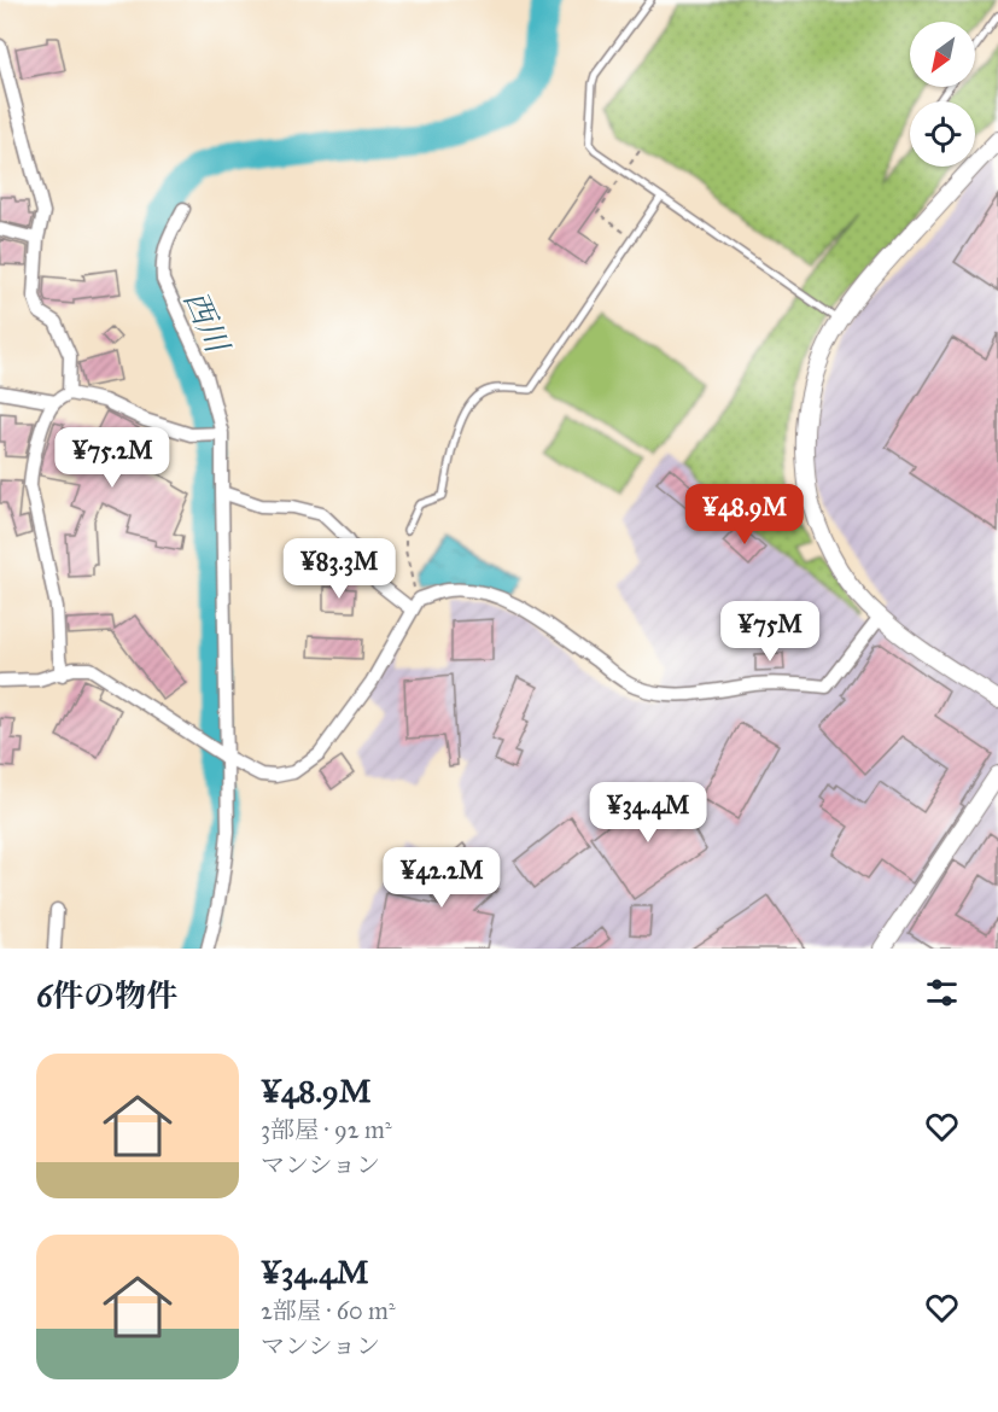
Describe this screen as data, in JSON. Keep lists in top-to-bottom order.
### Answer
{
  "water": ["西川"],
  "north": "bottom left",
  "page": {
    "price": [
      "¥75.2M",
      "¥48.9M",
      "¥83.3M",
      "¥75M",
      "¥34.4M",
      "¥42.2M"
    ],
    "heading": "6件の物件",
    "list": [
      {
        "name": "¥48.9M",
        "note": "3部屋 · 92 m² · マンション"
      },
      {
        "name": "¥34.4M",
        "note": "2部屋 · 60 m² · マンション"
      }
    ]
  }
}
